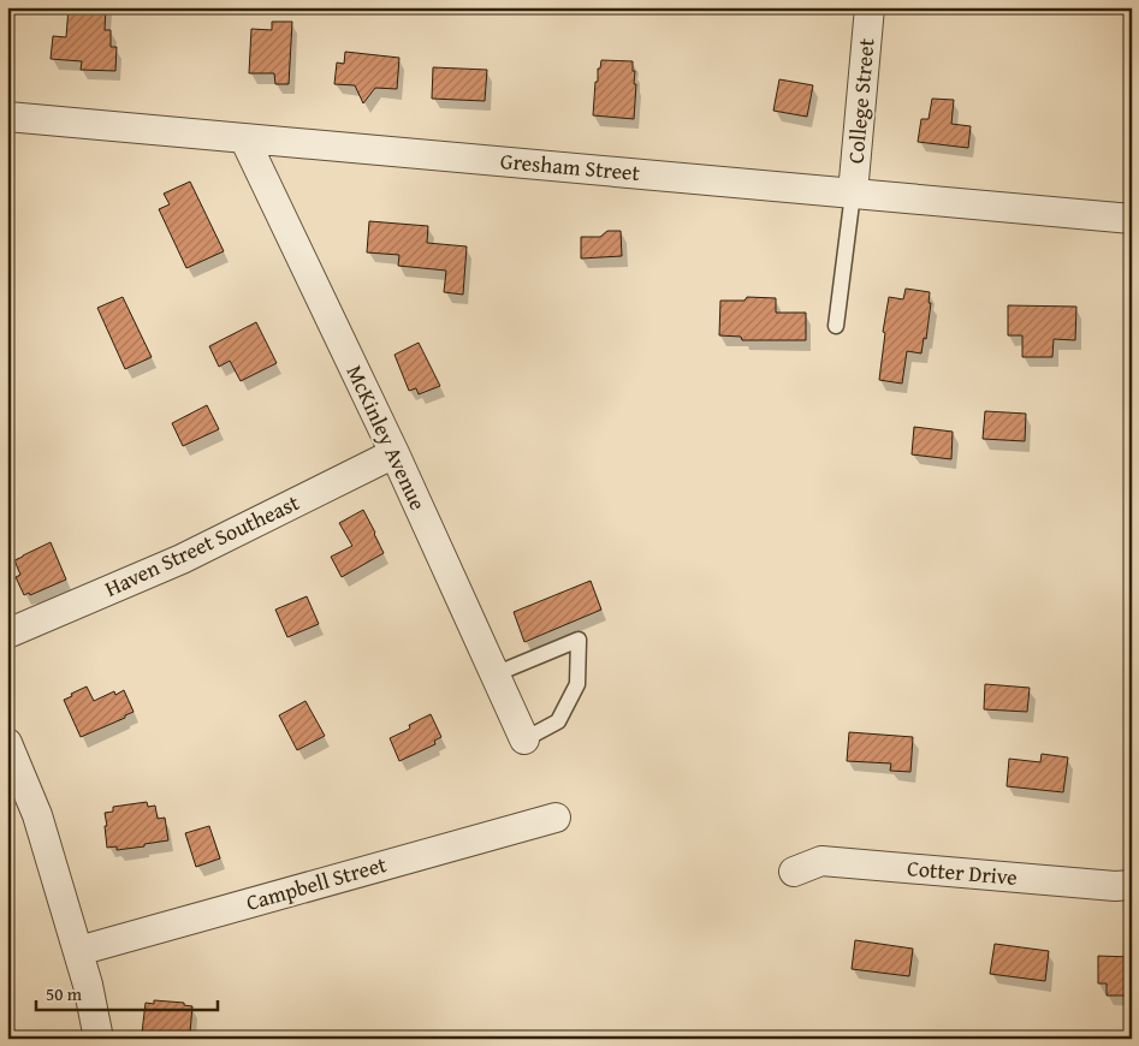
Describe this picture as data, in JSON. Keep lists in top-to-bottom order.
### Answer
{
  "streets": {
    "street": [
      "College Street",
      "Gresham Street",
      "McKinley Avenue",
      "Haven Street Southeast",
      "Cotter Drive",
      "Campbell Street"
    ]
  },
  "crossings": [
    ["College Street", "Gresham Street"],
    ["Gresham Street", "McKinley Avenue"],
    ["McKinley Avenue", "Haven Street Southeast"]
  ],
  "scale_bar": "50 m"
}
